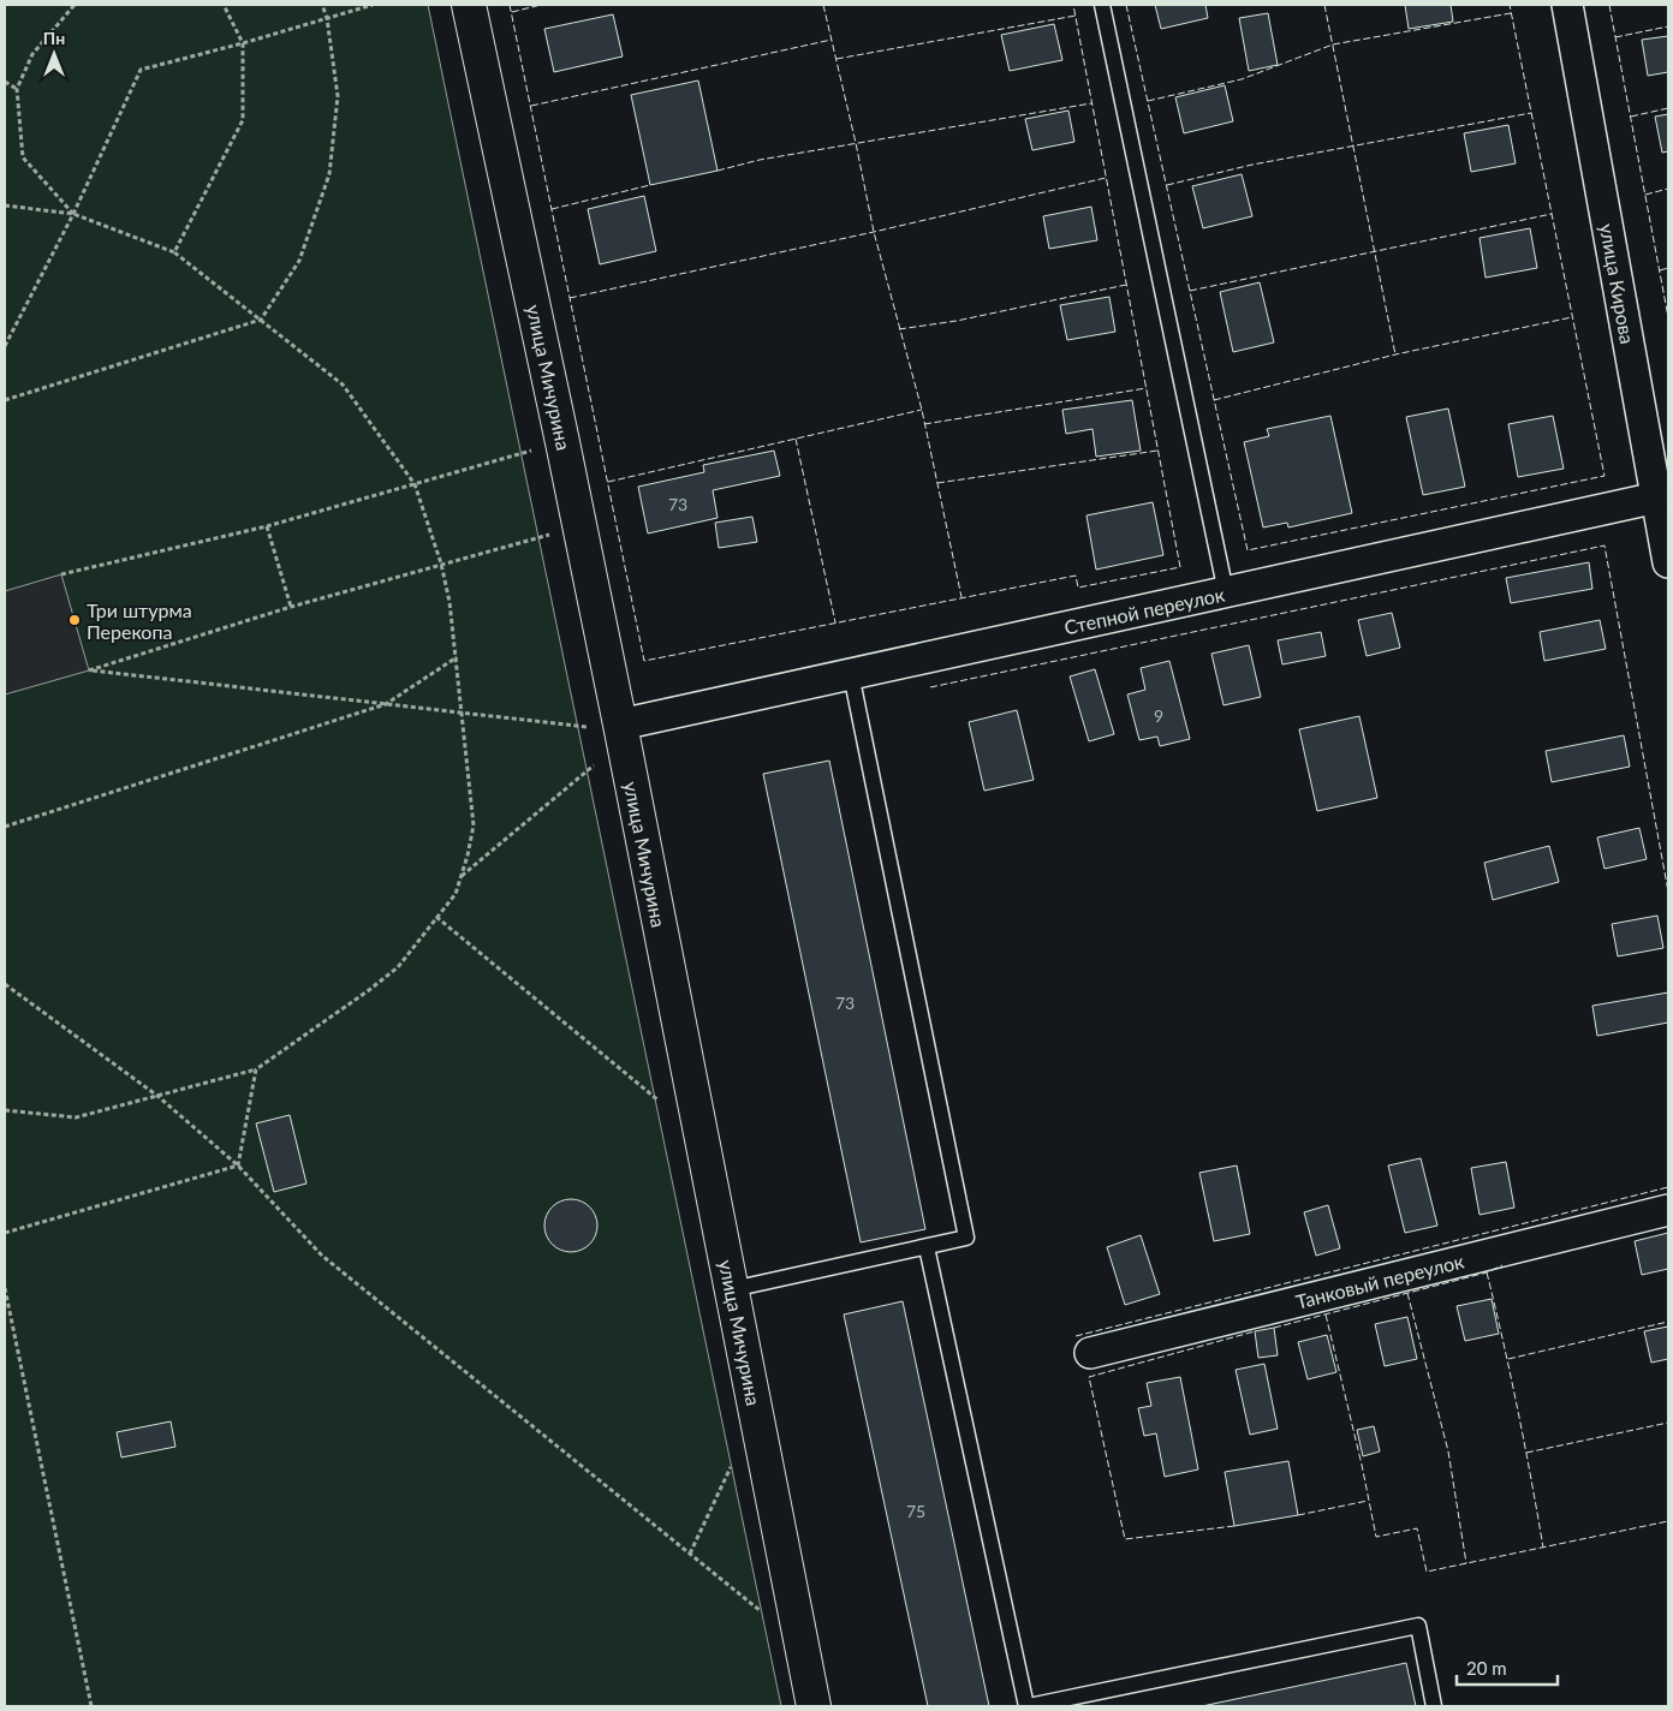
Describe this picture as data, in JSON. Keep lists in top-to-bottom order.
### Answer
{
  "streets": {
    "main road": ["улица Мичурина"],
    "street": ["улица Кирова", "Степной переулок", "Танковый переулок"]
  },
  "crossings": [
    ["улица Кирова", "Степной переулок"],
    ["улица Мичурина", "Степной переулок"]
  ],
  "places": ["Три штурма Перекопа"],
  "house_numbers": [
    "73",
    "9",
    "73",
    "75"
  ],
  "scale_bar": "20 m",
  "north": "top"
}
